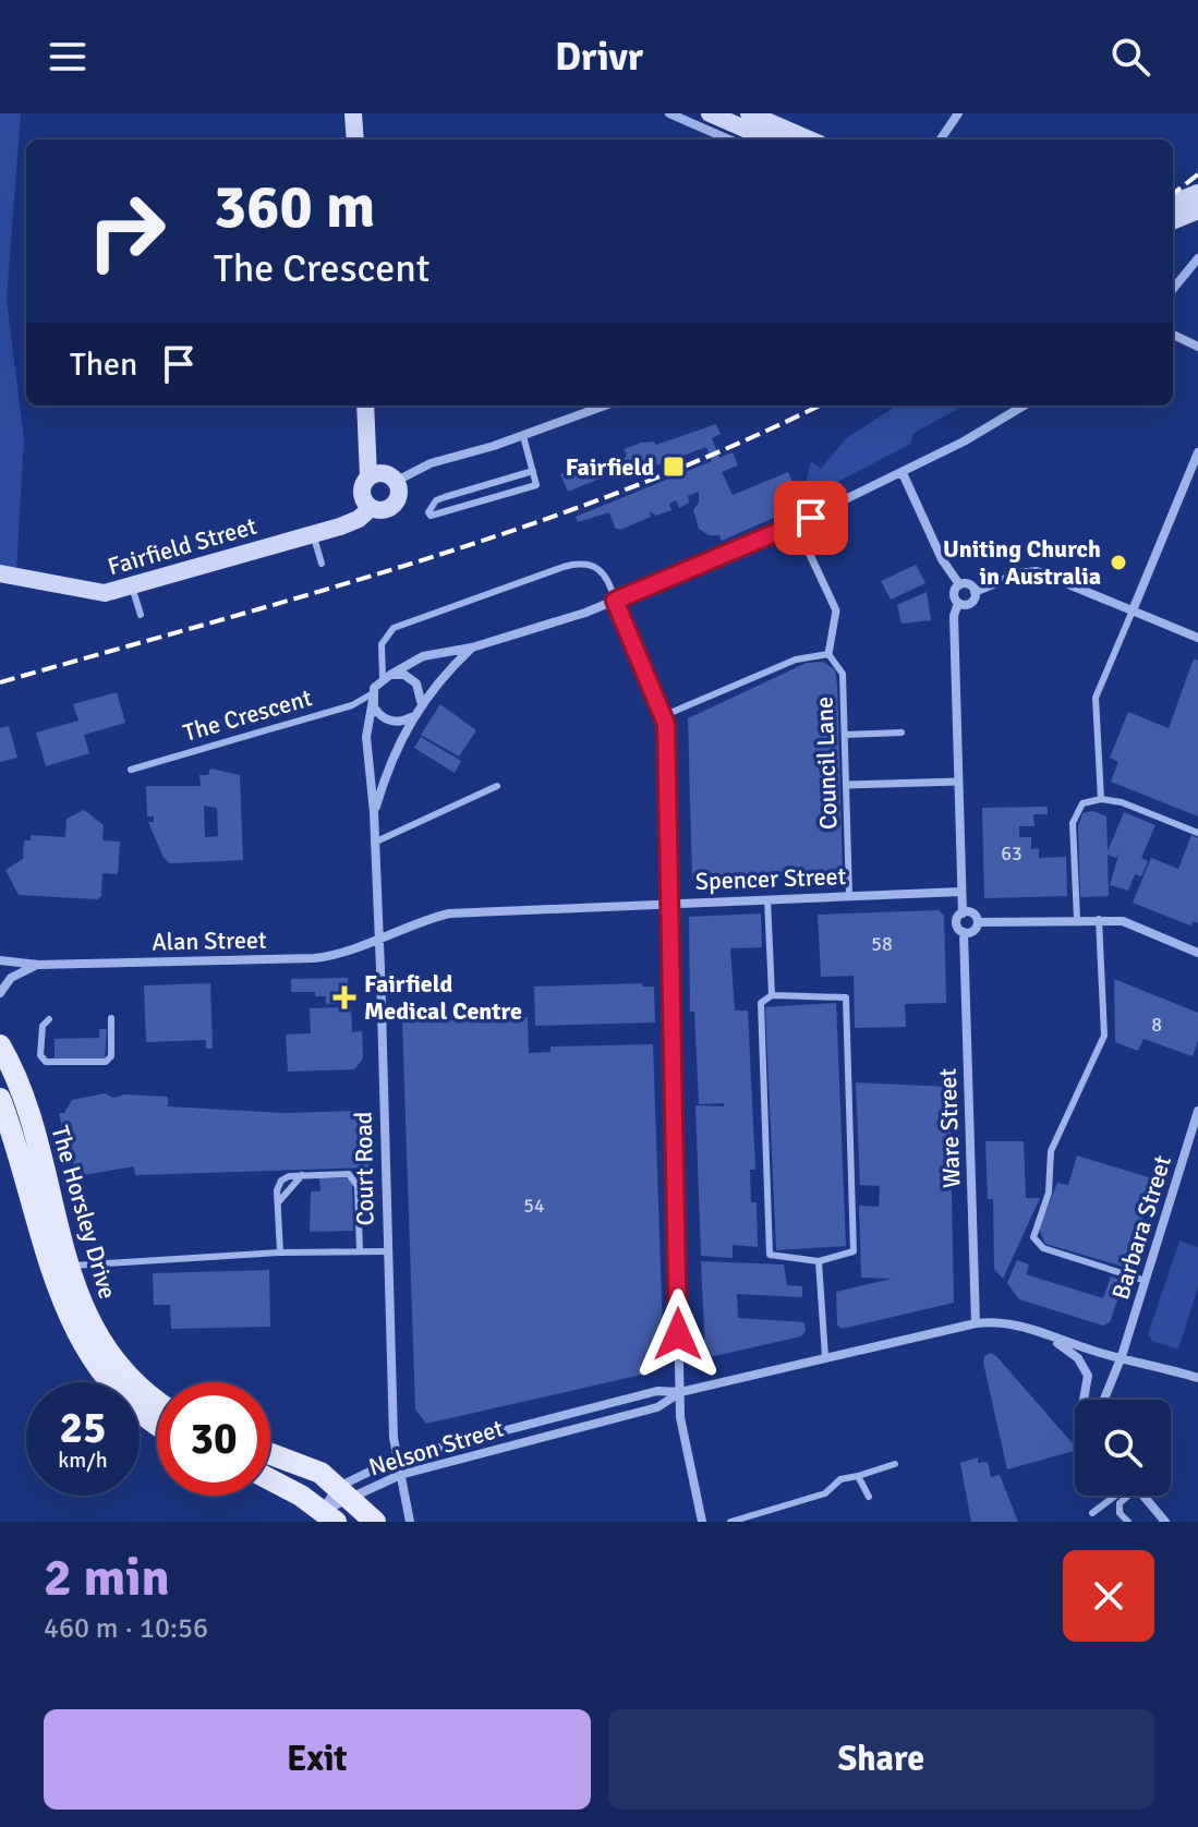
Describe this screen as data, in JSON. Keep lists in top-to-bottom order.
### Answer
{
  "streets": {
    "main road": ["Fairfield Street", "The Horsley Drive"],
    "street": [
      "Spencer Street",
      "Alan Street",
      "Ware Street",
      "Court Road",
      "Barbara Street",
      "Nelson Street"
    ],
    "lane": ["The Crescent", "Council Lane"]
  },
  "crossings": [
    ["The Crescent", "Court Road"],
    ["Council Lane", "Spencer Street"],
    ["Spencer Street", "Alan Street"],
    ["Spencer Street", "Court Road"],
    ["Alan Street", "Court Road"],
    ["Ware Street", "Nelson Street"],
    ["Court Road", "Nelson Street"],
    ["Barbara Street", "Nelson Street"]
  ],
  "places": {
    "transit": ["Fairfield"],
    "other": ["Uniting Church in Australia"],
    "health": ["Fairfield Medical Centre"]
  },
  "house_numbers": [
    "63",
    "58",
    "8",
    "54"
  ],
  "page": {
    "header": "Drivr",
    "turn": ["360 m", "The Crescent"],
    "then": "Then",
    "speed": "25 km/h",
    "limit": "30",
    "heading": ["2 min", "460 m · 10:56"],
    "buttons": ["Exit", "Share"]
  }
}
